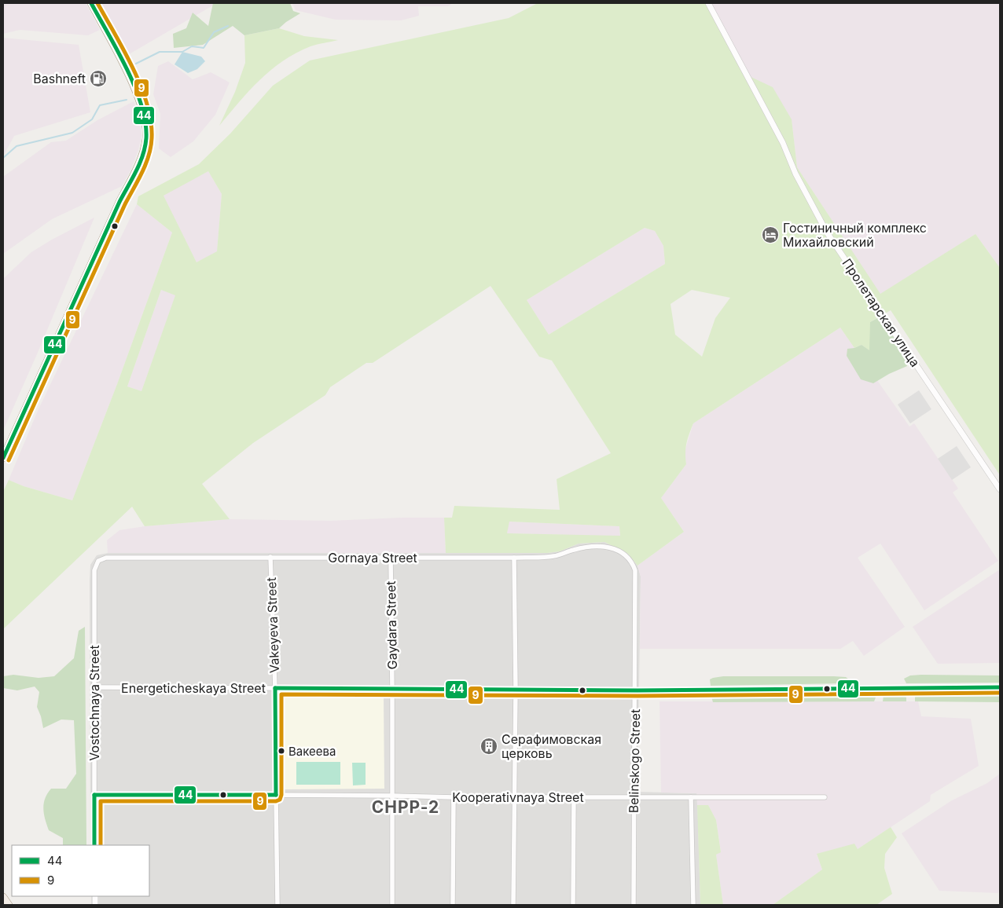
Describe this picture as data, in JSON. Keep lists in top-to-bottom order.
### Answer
{
  "streets": {
    "street": [
      "Пролетарская улица",
      "Gornaya Street",
      "Vakeyeva Street",
      "Gaydara Street",
      "Energeticheskaya Street",
      "Vostochnaya Street",
      "Belinskogo Street",
      "Kooperativnaya Street"
    ]
  },
  "crossings": [
    ["Gornaya Street", "Vakeyeva Street"],
    ["Gornaya Street", "Gaydara Street"],
    ["Gornaya Street", "Vostochnaya Street"],
    ["Gornaya Street", "Belinskogo Street"],
    ["Vakeyeva Street", "Energeticheskaya Street"],
    ["Vakeyeva Street", "Kooperativnaya Street"],
    ["Gaydara Street", "Energeticheskaya Street"],
    ["Gaydara Street", "Kooperativnaya Street"],
    ["Energeticheskaya Street", "Vostochnaya Street"],
    ["Energeticheskaya Street", "Belinskogo Street"],
    ["Vostochnaya Street", "Kooperativnaya Street"],
    ["Belinskogo Street", "Kooperativnaya Street"]
  ],
  "districts": ["CHPP-2"],
  "places": {
    "fuel station": ["Bashneft"],
    "hotel": ["Гостиничный комплекс Михайловский"],
    "building": ["Серафимовская церковь"],
    "other": ["Вакеева"]
  },
  "lines": ["transit line 44", "transit line 9"],
  "legend": ["44", "9"]
}
